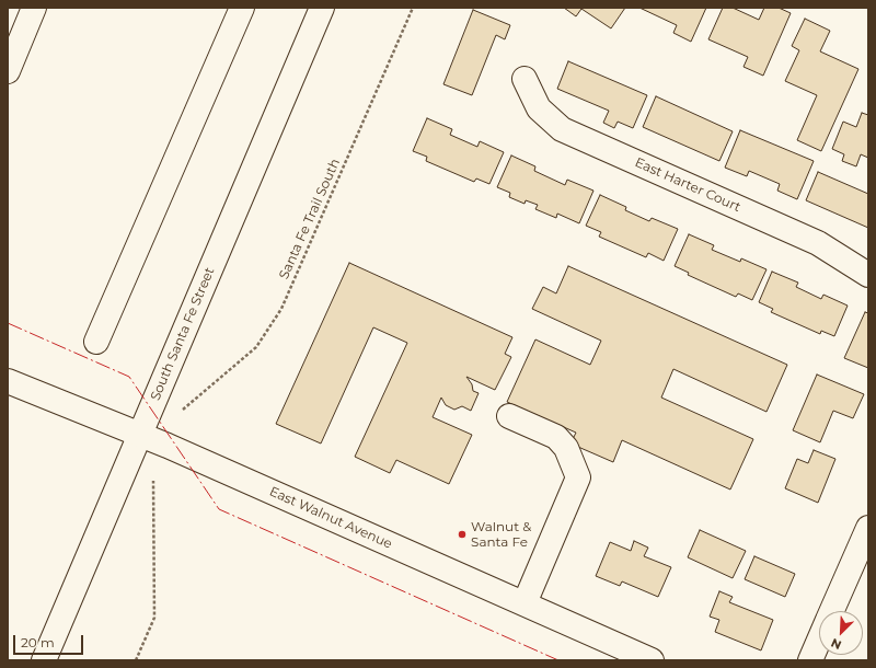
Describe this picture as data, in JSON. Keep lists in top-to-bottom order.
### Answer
{
  "streets": {
    "street": ["East Harter Court", "South Santa Fe Street", "East Walnut Avenue"],
    "path": ["Santa Fe Trail South"]
  },
  "crossings": [
    ["South Santa Fe Street", "East Walnut Avenue"]
  ],
  "places": ["Walnut & Santa Fe"],
  "scale_bar": "20 m",
  "north": "bottom left"
}
